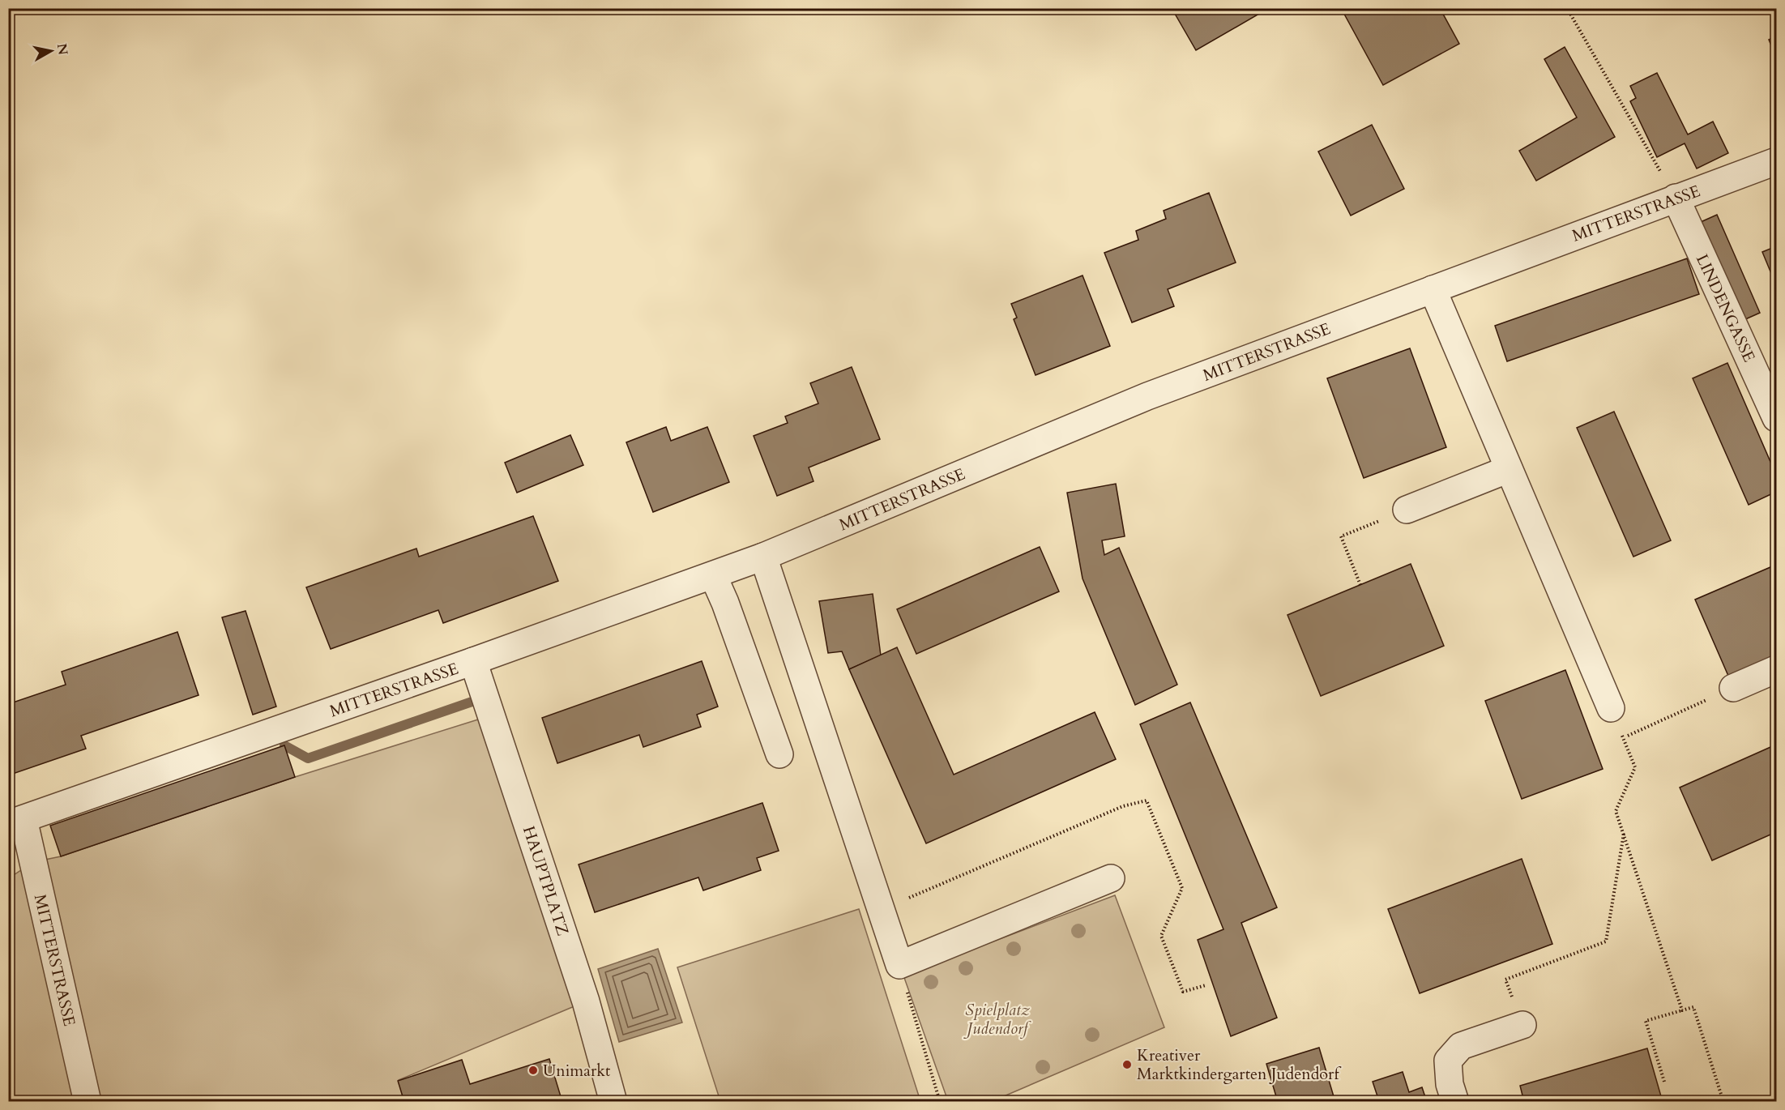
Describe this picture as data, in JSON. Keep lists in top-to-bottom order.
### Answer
{
  "streets": {
    "street": ["MITTERSTRASSE", "LINDENGASSE", "HAUPTPLATZ"]
  },
  "crossings": [
    ["MITTERSTRASSE", "LINDENGASSE"],
    ["MITTERSTRASSE", "HAUPTPLATZ"]
  ],
  "parks": ["Spielplatz Judendorf"],
  "places": ["Kreativer Marktkindergarten Judendorf", "Unimarkt"],
  "north": "right"
}
